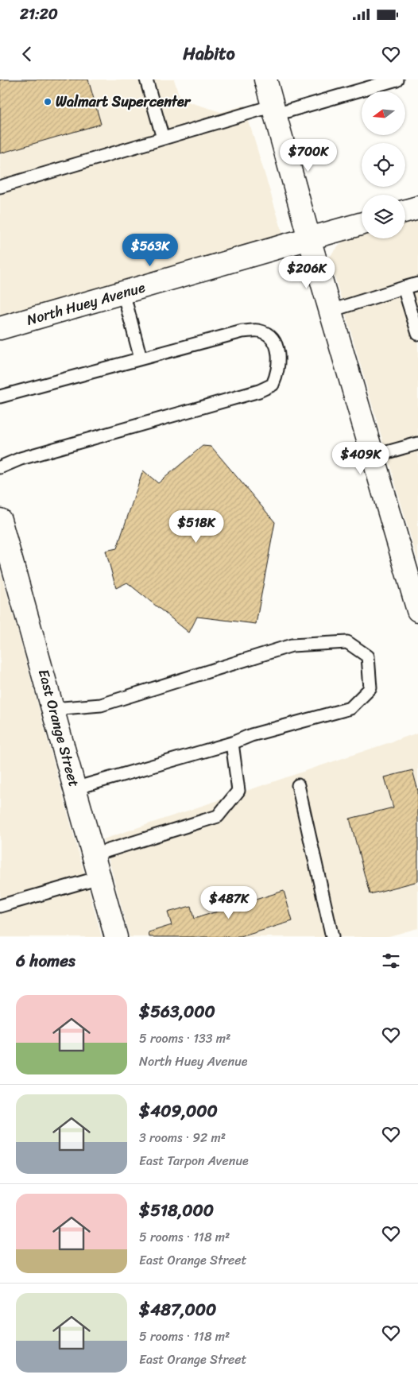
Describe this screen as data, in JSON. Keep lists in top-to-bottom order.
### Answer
{
  "streets": {
    "street": ["North Huey Avenue", "East Orange Street"]
  },
  "places": ["Walmart Supercenter"],
  "north": "left",
  "page": {
    "status": "21:20",
    "header": "Habito",
    "price": [
      "$700K",
      "$563K",
      "$206K",
      "$409K",
      "$518K",
      "$487K"
    ],
    "heading": "6 homes",
    "list": [
      {
        "name": "$563,000",
        "note": "5 rooms · 133 m² · North Huey Avenue"
      },
      {
        "name": "$409,000",
        "note": "3 rooms · 92 m² · East Tarpon Avenue"
      },
      {
        "name": "$518,000",
        "note": "5 rooms · 118 m² · East Orange Street"
      },
      {
        "name": "$487,000",
        "note": "5 rooms · 118 m² · East Orange Street"
      }
    ]
  }
}
